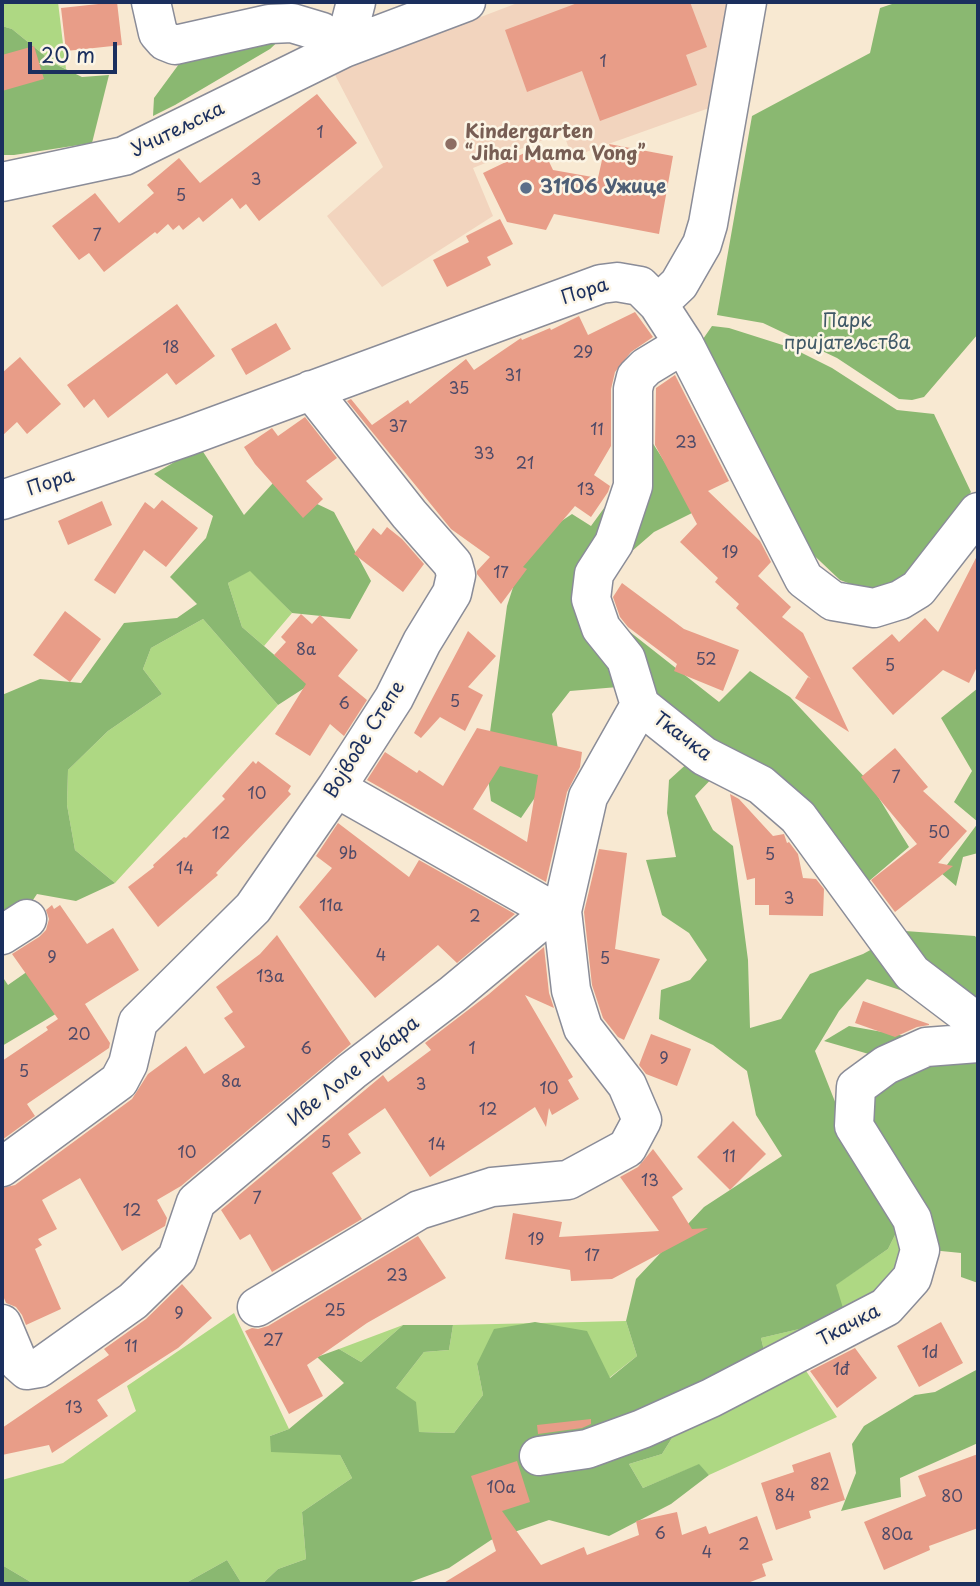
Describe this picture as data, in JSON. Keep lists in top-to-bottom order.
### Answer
{
  "streets": {
    "street": [
      "Учитељска",
      "Пора",
      "Ткачка",
      "Војводе Степе",
      "Иве Лоле Рибара"
    ]
  },
  "crossings": [
    ["Пора", "Ткачка"],
    ["Пора", "Војводе Степе"]
  ],
  "parks": ["Парк пријатељства"],
  "places": ["Kindergarten “Jihai Mama Vong”", "31106 Ужице"],
  "house_numbers": [
    "1",
    "1",
    "3",
    "5",
    "7",
    "18",
    "29",
    "31",
    "35",
    "37",
    "11",
    "23",
    "33",
    "21",
    "13",
    "19",
    "17",
    "8a",
    "52",
    "5",
    "5",
    "6",
    "7",
    "10",
    "50",
    "12",
    "9b",
    "5",
    "14",
    "3",
    "11a",
    "2",
    "4",
    "9",
    "5",
    "13a",
    "20",
    "6",
    "1",
    "9",
    "5",
    "8a",
    "3",
    "10",
    "12",
    "5",
    "14",
    "10",
    "11",
    "13",
    "7",
    "12",
    "19",
    "17",
    "23",
    "25",
    "9",
    "27",
    "11",
    "1d",
    "1đ",
    "13",
    "82",
    "10a",
    "84",
    "80",
    "6",
    "80a",
    "2",
    "4"
  ],
  "scale_bar": "20 m"
}
